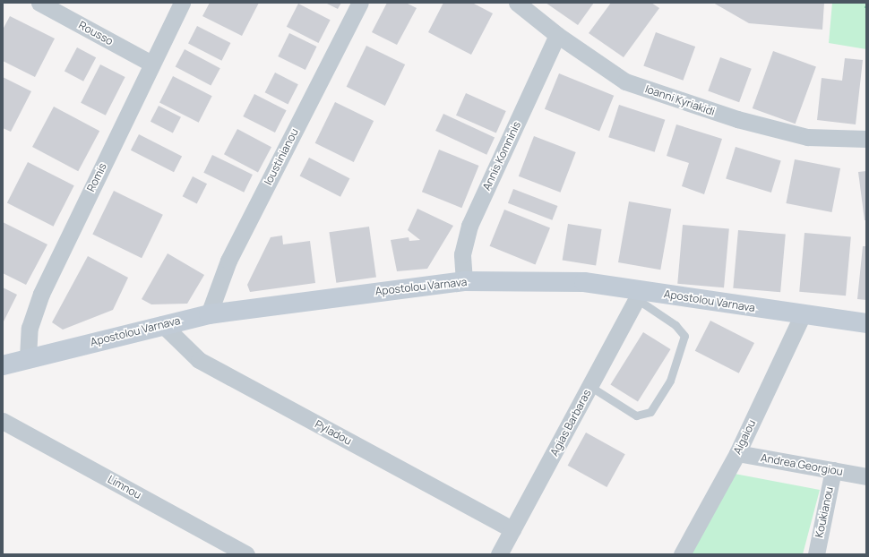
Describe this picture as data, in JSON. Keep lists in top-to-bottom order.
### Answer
{
  "streets": {
    "main road": ["Apostolou Varnava"],
    "street": [
      "Rousso",
      "Ioanni Kyriakidi",
      "Annis Komninis",
      "Ioustinianou",
      "Romis",
      "Agias Barbaras",
      "Pyladou",
      "Aigaiou",
      "Andrea Georgiou",
      "Limnou",
      "Koukianou"
    ]
  },
  "crossings": [
    ["Rousso", "Romis"],
    ["Ioanni Kyriakidi", "Annis Komninis"],
    ["Annis Komninis", "Apostolou Varnava"],
    ["Ioustinianou", "Apostolou Varnava"],
    ["Romis", "Apostolou Varnava"],
    ["Apostolou Varnava", "Agias Barbaras"],
    ["Apostolou Varnava", "Pyladou"],
    ["Apostolou Varnava", "Aigaiou"],
    ["Agias Barbaras", "Pyladou"],
    ["Aigaiou", "Andrea Georgiou"],
    ["Andrea Georgiou", "Koukianou"]
  ]
}
